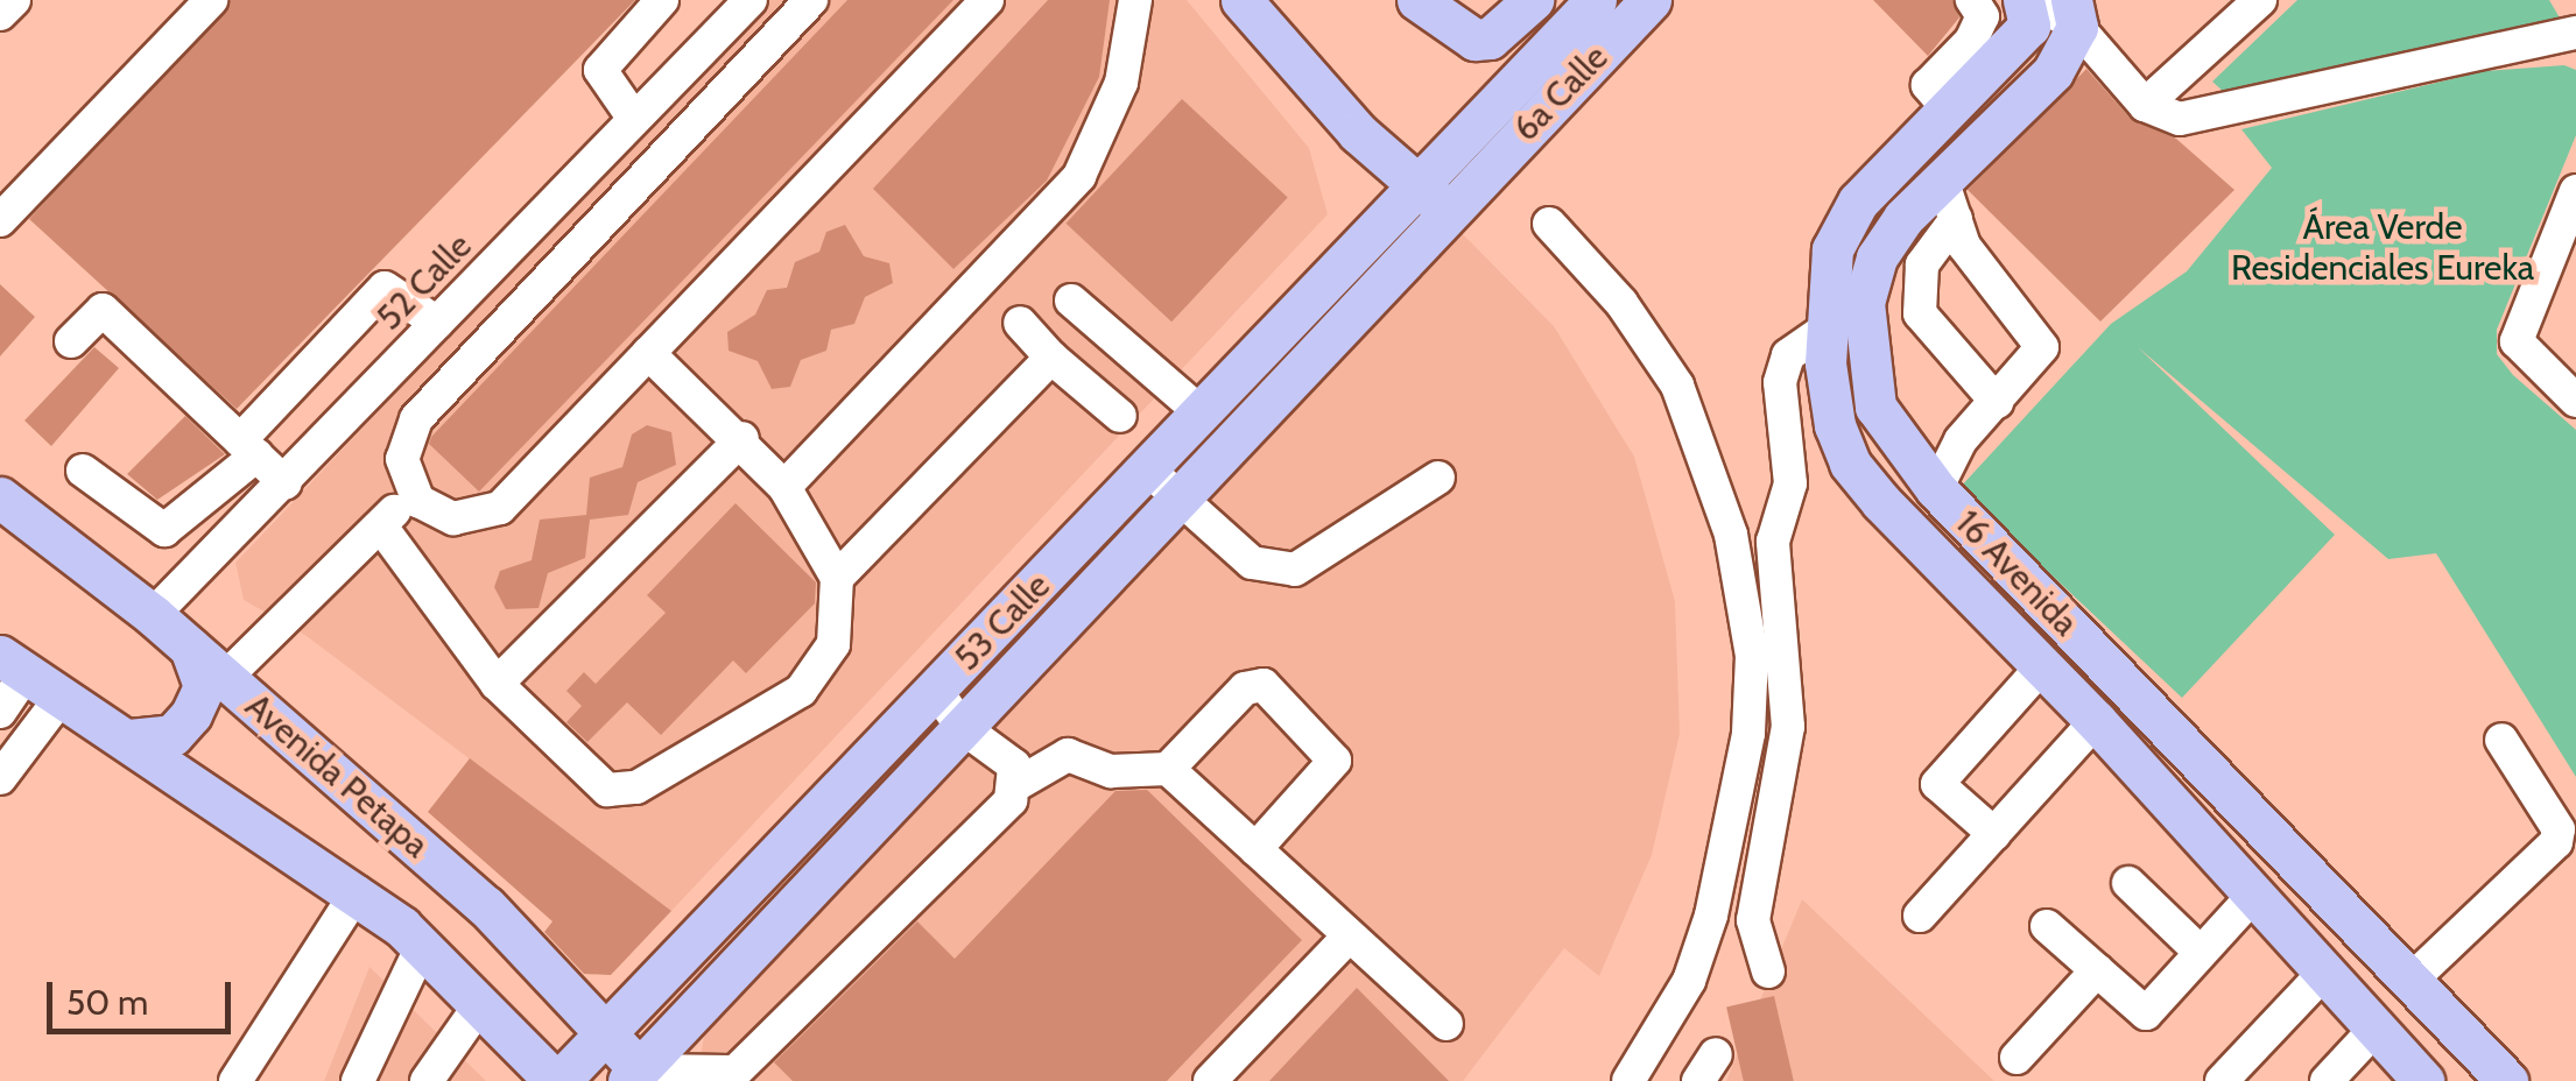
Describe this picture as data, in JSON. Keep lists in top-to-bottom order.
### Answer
{
  "streets": {
    "main road": [
      "6a Calle",
      "16 Avenida",
      "53 Calle",
      "Avenida Petapa"
    ],
    "street": ["52 Calle"]
  },
  "crossings": [
    ["6a Calle", "53 Calle"],
    ["52 Calle", "Avenida Petapa"],
    ["53 Calle", "Avenida Petapa"]
  ],
  "parks": ["Área Verde Residenciales Eureka"],
  "scale_bar": "50 m"
}
